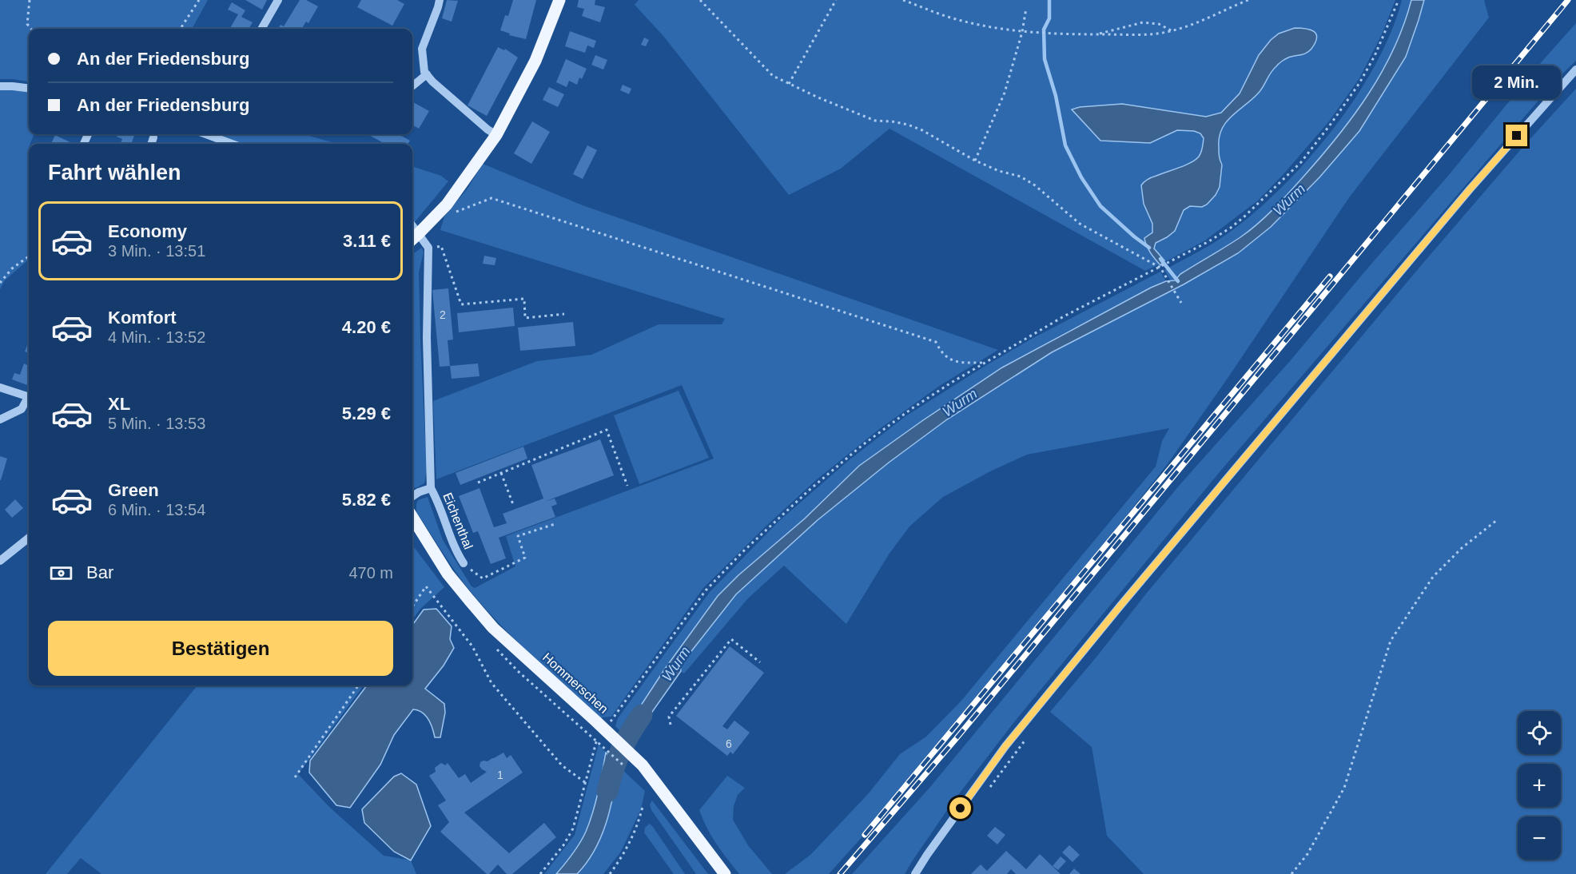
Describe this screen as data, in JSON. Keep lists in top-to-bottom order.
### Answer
{
  "streets": {
    "main road": ["Hommerschen"],
    "street": ["Eichenthal"]
  },
  "water": ["Wurm"],
  "house_numbers": ["2", "6", "1"],
  "page": {
    "banner": ["An der Friedensburg", "An der Friedensburg"],
    "bubble": "2 Min.",
    "heading": "Fahrt wählen",
    "list": [
      {
        "name": "Economy",
        "note": "3 Min. · 13:51",
        "value": "3.11 €"
      },
      {
        "name": "Komfort",
        "note": "4 Min. · 13:52",
        "value": "4.20 €"
      },
      {
        "name": "XL",
        "note": "5 Min. · 13:53",
        "value": "5.29 €"
      },
      {
        "name": "Green",
        "note": "6 Min. · 13:54",
        "value": "5.82 €"
      }
    ],
    "pay": ["Bar", "470 m"],
    "buttons": "Bestätigen",
    "map_buttons": ["+", "−"]
  }
}
